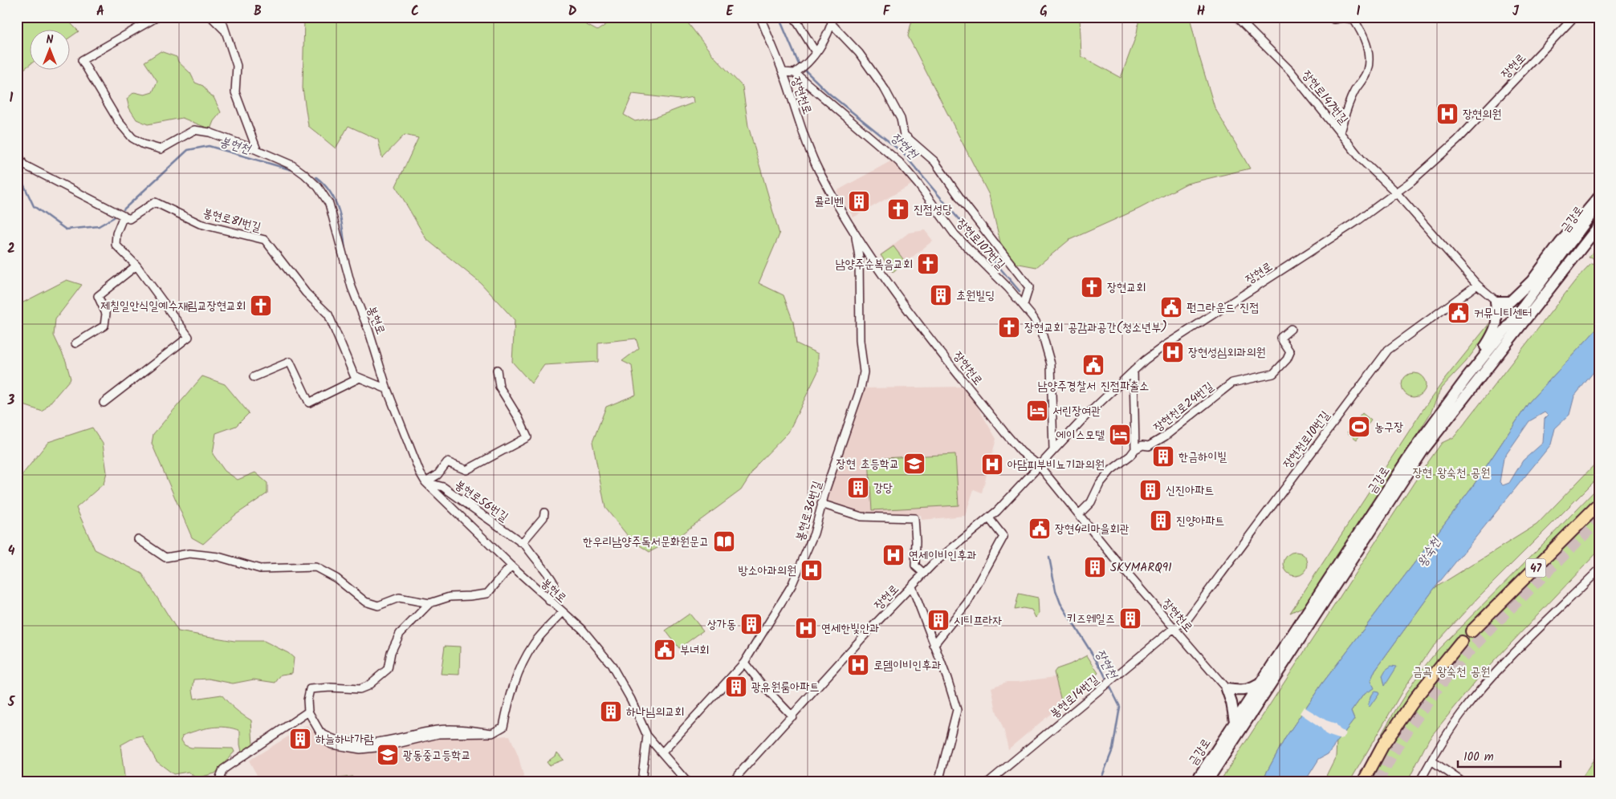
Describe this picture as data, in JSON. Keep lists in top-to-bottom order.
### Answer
{
  "streets": {
    "highway": ["47"],
    "main road": ["금강로"],
    "street": [
      "장현로",
      "장현천로",
      "장현로147번길",
      "봉현로81번길",
      "장현로107번길",
      "봉현로",
      "장현천로24번길",
      "장현천로10번길",
      "봉현로56번길",
      "봉현로36번길",
      "봉현로14번길"
    ]
  },
  "crossings": [
    ["장현로", "장현천로"],
    ["장현로", "장현로147번길"],
    ["장현로", "장현로107번길"],
    ["장현천로", "장현천로24번길"],
    ["장현천로", "장현천로10번길"],
    ["장현천로", "봉현로36번길"],
    ["장현천로", "봉현로14번길"],
    ["봉현로", "봉현로56번길"],
    ["봉현로", "봉현로36번길"],
    ["장현천로10번길", "봉현로14번길"]
  ],
  "water": ["봉현천", "장현천", "왕숙천"],
  "parks": ["장현 왕숙천 공원", "금곡 왕숙천 공원"],
  "places": {
    "hospital": [
      "장현의원",
      "장현성심외과의원",
      "아담피부비뇨기과의원",
      "연세이비인후과",
      "방소아과의원",
      "연세한빛안과",
      "로뎀이비인후과"
    ],
    "building": [
      "콜리벤",
      "초원빌딩",
      "한금하이빌",
      "강당",
      "신진아파트",
      "진양아파트",
      "SKYMARQ91",
      "키즈웨일즈",
      "시티프라자",
      "상가동",
      "광유원룸아파트",
      "하나님의교회",
      "하늘하나가람"
    ],
    "church": [
      "진접성당",
      "남양주순복음교회",
      "장현교회",
      "제칠일안식일예수재림교장현교회",
      "장현교회 공감과공간(청소년부)"
    ],
    "public building": [
      "펀그라운드 진접",
      "커뮤니티센터",
      "남양주경찰서 진접파출소",
      "장현4리마을회관",
      "부녀회"
    ],
    "hotel": ["서린장여관", "에이스모텔"],
    "sports": ["농구장"],
    "school or university": ["장현 초등학교", "광동중고등학교"],
    "library": ["한우리남양주독서문화원문고"]
  },
  "scale_bar": "100 m",
  "north": "top",
  "grid": {
    "columns": [
      "A",
      "B",
      "C",
      "D",
      "E",
      "F",
      "G",
      "H",
      "I",
      "J"
    ],
    "rows": [
      "1",
      "2",
      "3",
      "4",
      "5"
    ]
  }
}
